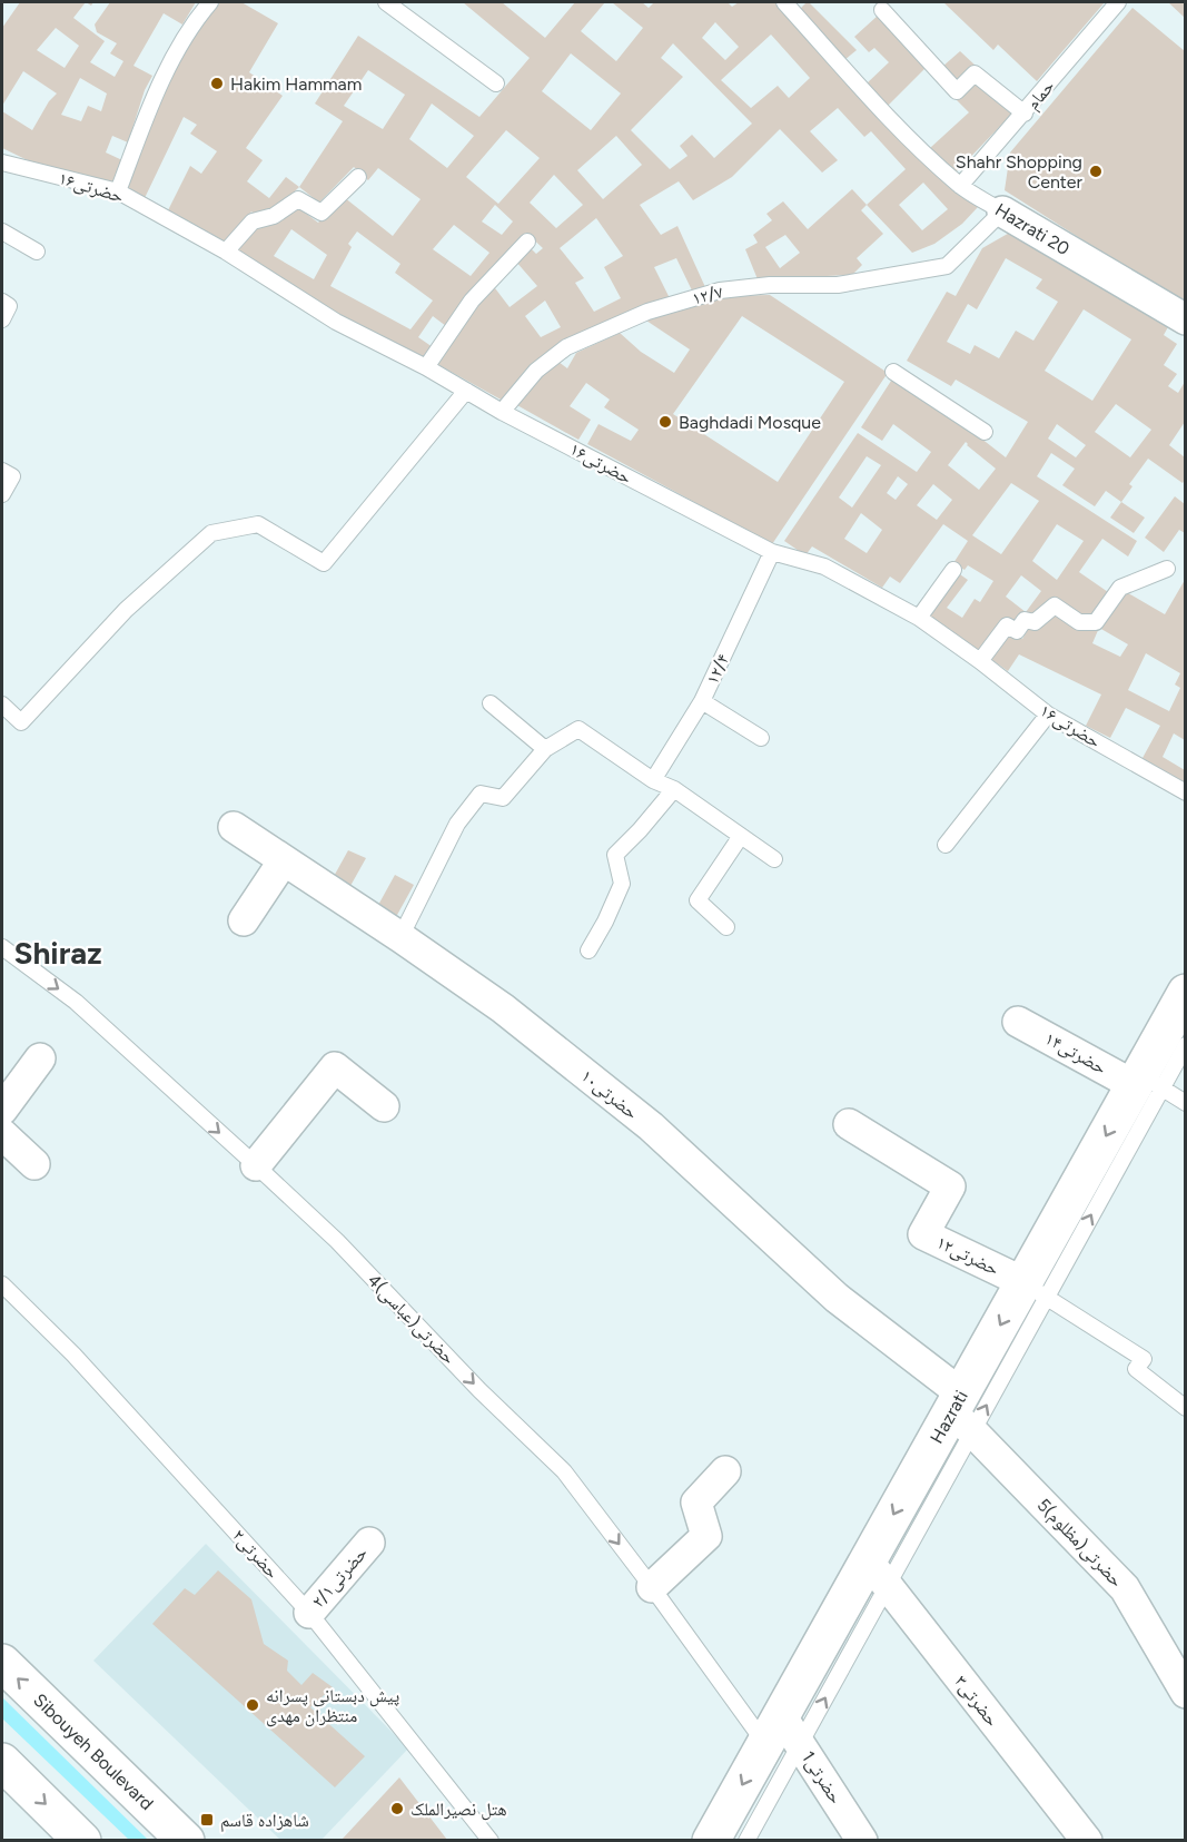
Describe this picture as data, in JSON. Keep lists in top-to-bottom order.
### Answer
{
  "streets": {
    "street": [
      "Hazrati 20",
      "حضرتی۱۴",
      "حضرتی۱۰",
      "حضرتی۱۲",
      "Hazrati",
      "5حضرتی(مظلوم)",
      "حضرتی۲/۱",
      "حضرتی۳",
      "Sibouyeh Boulevard",
      "1حضرتی"
    ],
    "lane": [
      "حمام",
      "حضرتی۱۶",
      "۱۲/۷",
      "۱۲/۴",
      "4حضرتی(عباسی)",
      "حضرتی۲"
    ]
  },
  "crossings": [
    ["حمام", "Hazrati 20"],
    ["حضرتی۱۶", "۱۲/۷"],
    ["حضرتی۱۶", "۱۲/۴"],
    ["Hazrati 20", "۱۲/۷"],
    ["حضرتی۱۴", "Hazrati"],
    ["حضرتی۱۰", "Hazrati"],
    ["حضرتی۱۰", "5حضرتی(مظلوم)"],
    ["حضرتی۱۲", "Hazrati"],
    ["4حضرتی(عباسی)", "Hazrati"],
    ["4حضرتی(عباسی)", "1حضرتی"],
    ["Hazrati", "5حضرتی(مظلوم)"],
    ["Hazrati", "حضرتی۳"],
    ["Hazrati", "1حضرتی"],
    ["حضرتی۲", "حضرتی۲/۱"]
  ],
  "one_way": ["4حضرتی(عباسی)"],
  "districts": ["Shiraz"],
  "places": {
    "other": [
      "Hakim Hammam",
      "Shahr Shopping Center",
      "Baghdadi Mosque",
      "پیش دبستانی پسرانه منتظران مهدی",
      "هتل نصیرالملک"
    ],
    "transit": ["شاهزاده قاسم"]
  }
}
